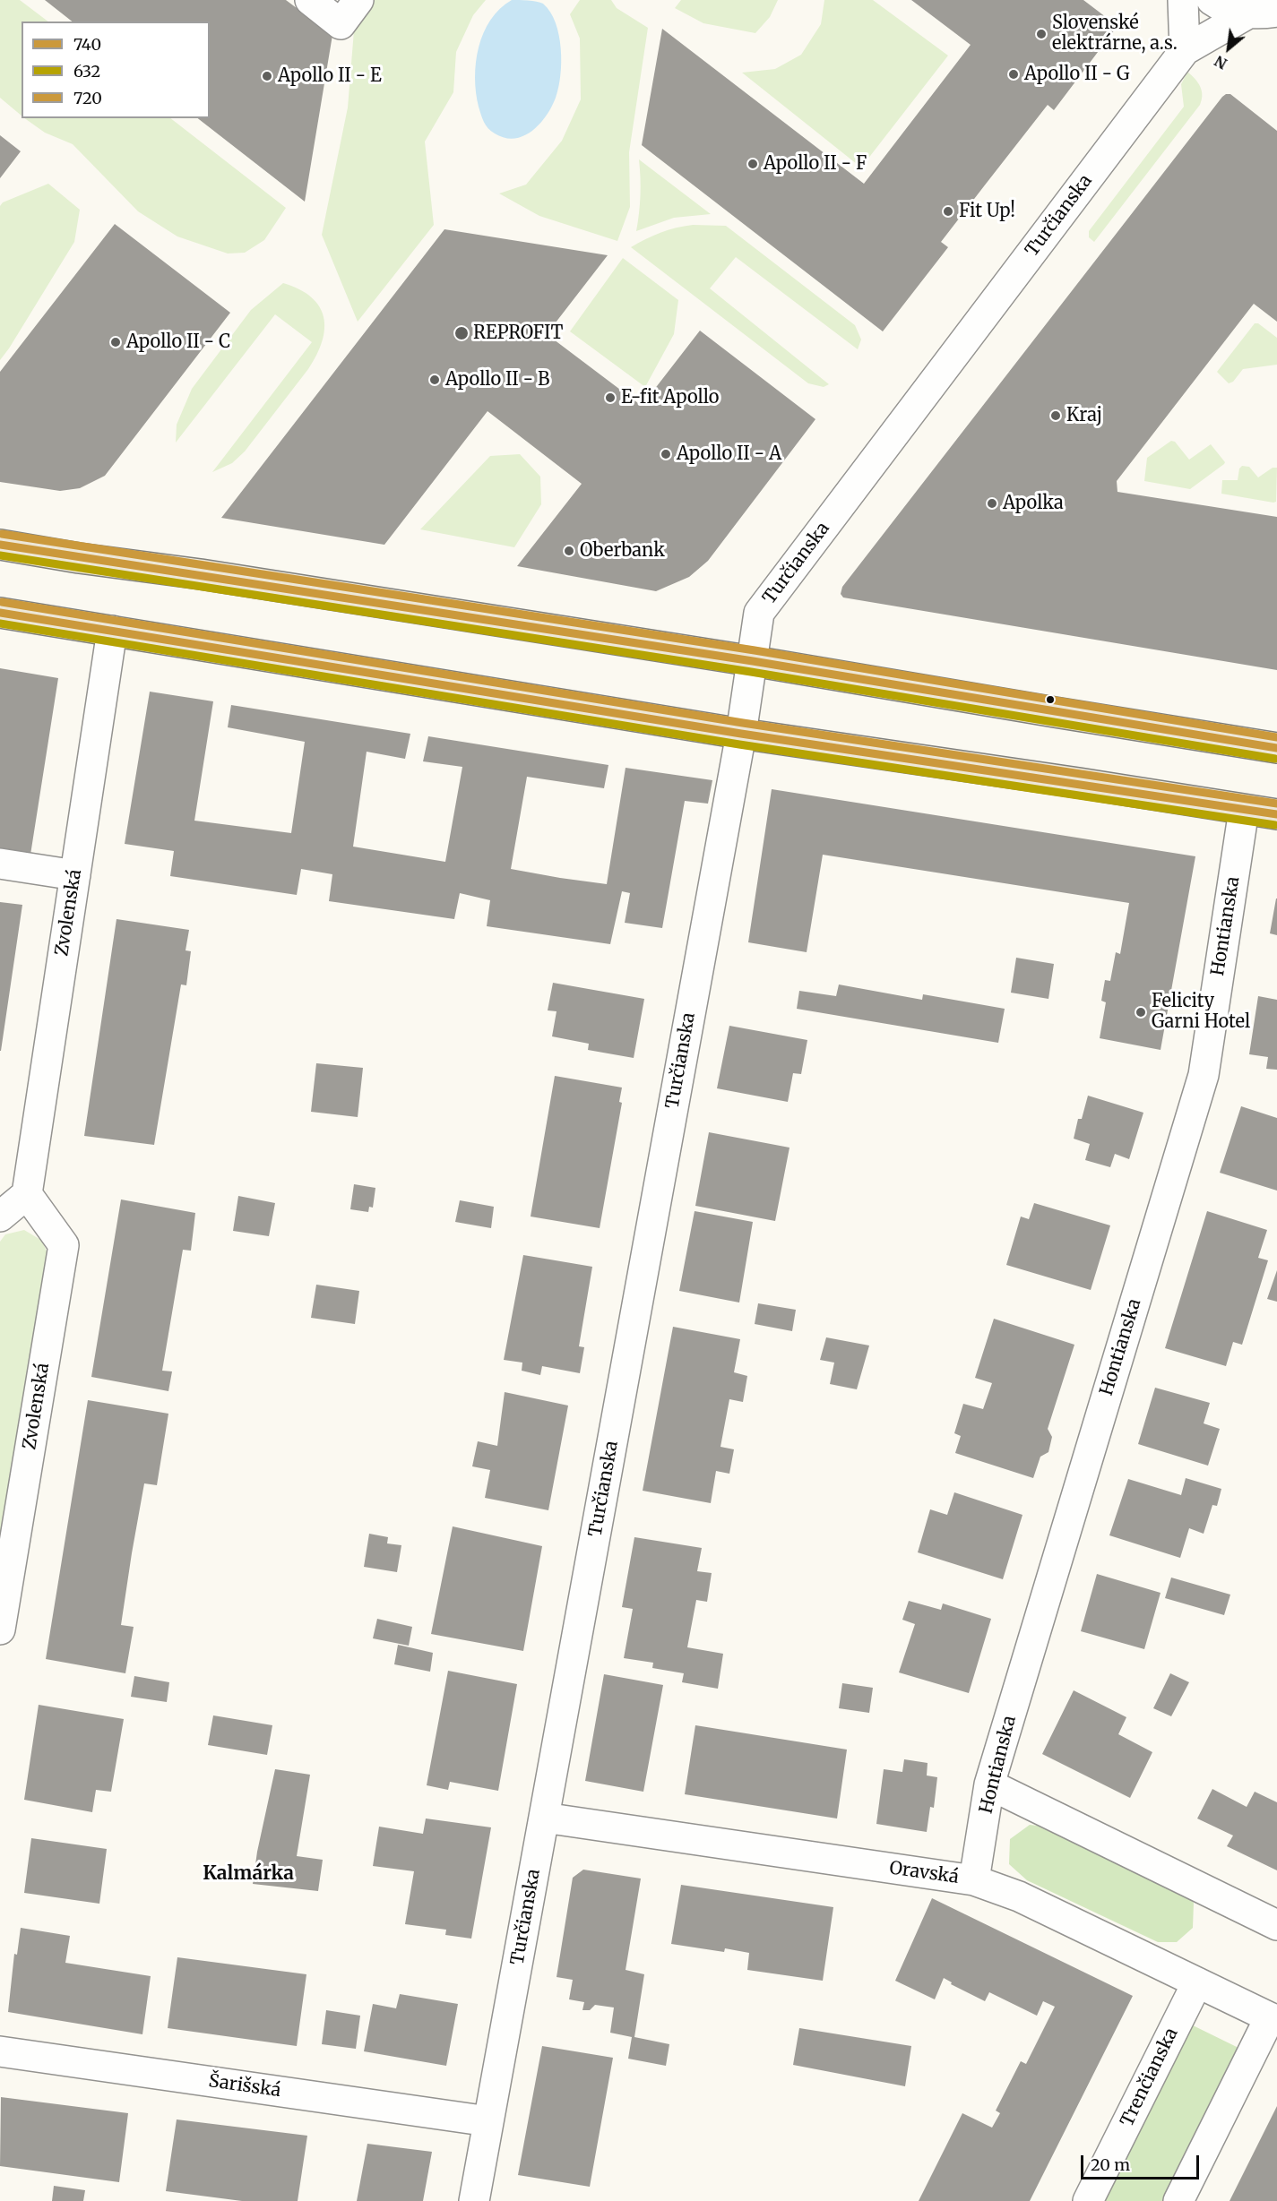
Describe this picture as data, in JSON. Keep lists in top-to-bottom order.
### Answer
{
  "streets": {
    "street": [
      "Turčianska",
      "Zvolenská",
      "Hontianska",
      "Oravská",
      "Trenčianska",
      "Šarišská"
    ]
  },
  "crossings": [
    ["Turčianska", "Oravská"],
    ["Turčianska", "Šarišská"],
    ["Hontianska", "Oravská"],
    ["Oravská", "Trenčianska"]
  ],
  "districts": ["Kalmárka"],
  "places": [
    "Slovenské elektrárne, a.s.",
    "Apollo II - G",
    "Apollo II - E",
    "Apollo II - F",
    "Fit Up!",
    "REPROFIT",
    "Apollo II - C",
    "Apollo II - B",
    "E-fit Apollo",
    "Kraj",
    "Apollo II - A",
    "Apolka",
    "Oberbank",
    "Felicity Garni Hotel"
  ],
  "lines": ["transit line 720", "transit line 740", "transit line 632"],
  "legend": ["740", "632", "720"],
  "scale_bar": "20 m",
  "north": "bottom left"
}
